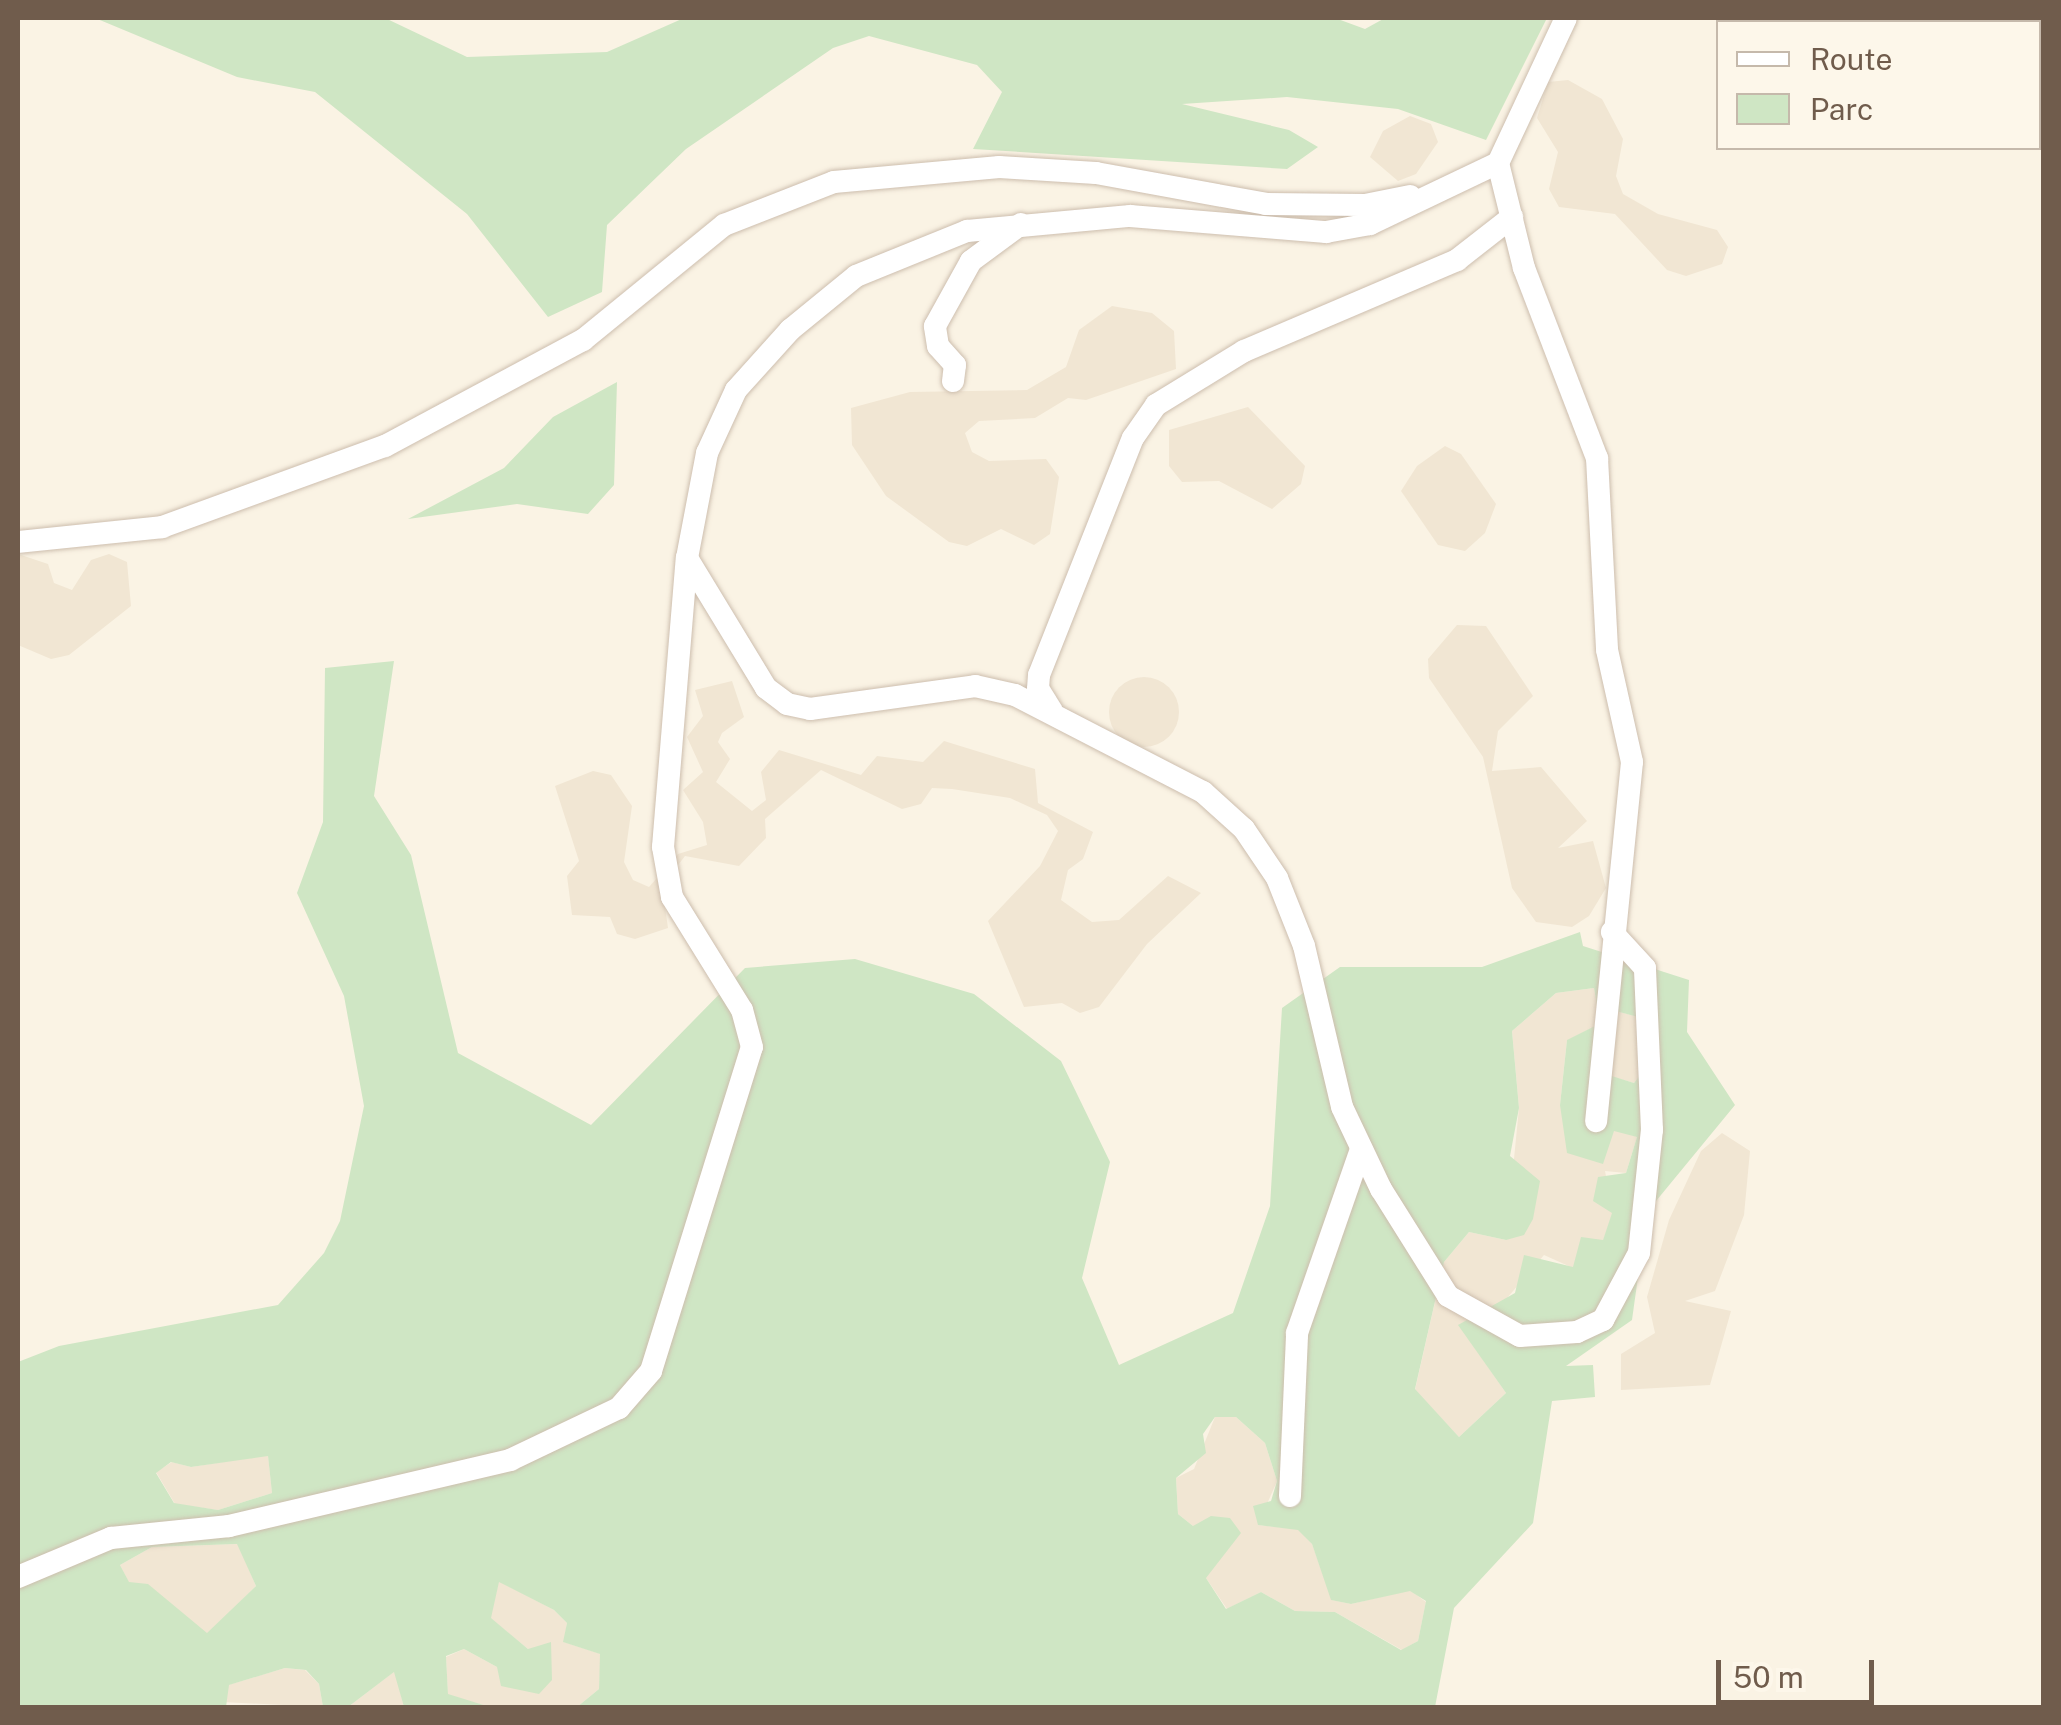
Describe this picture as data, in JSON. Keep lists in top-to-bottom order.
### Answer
{
  "legend": ["Route", "Parc"],
  "scale_bar": "50 m"
}
